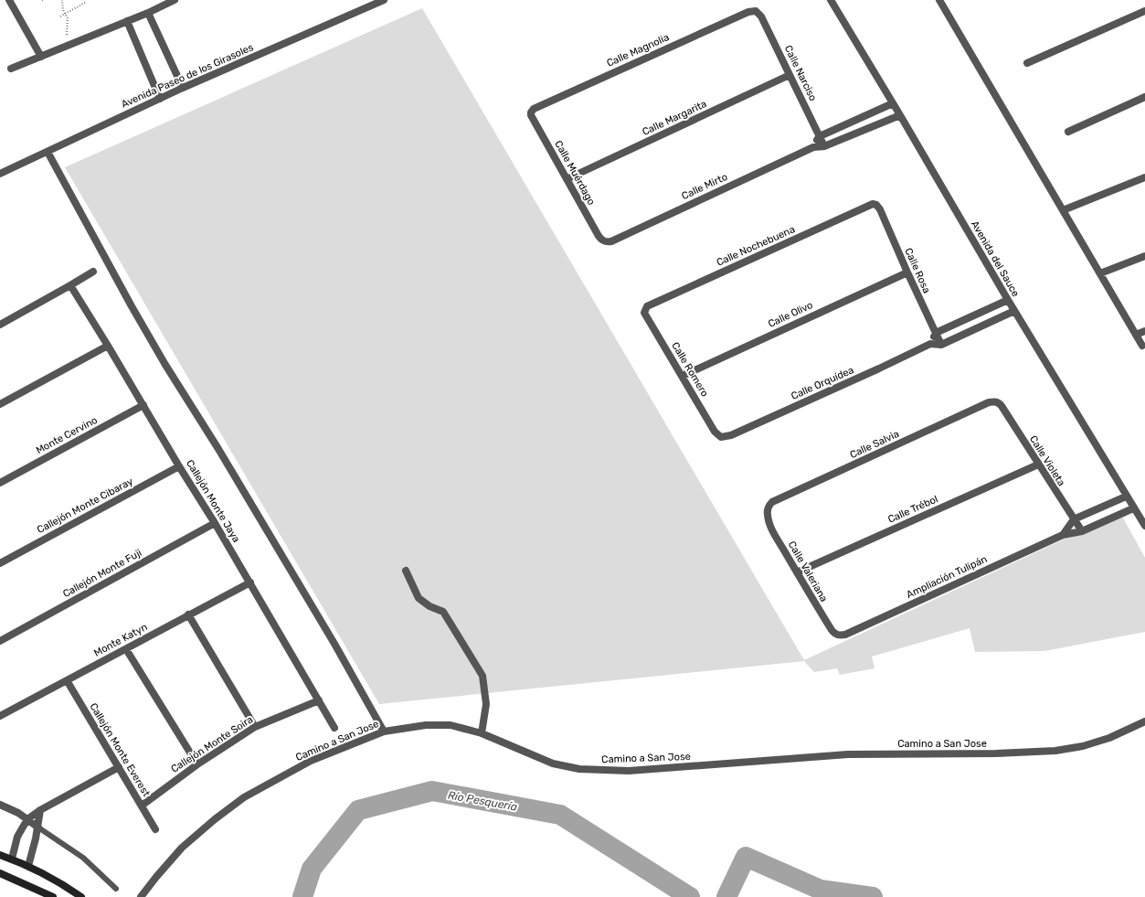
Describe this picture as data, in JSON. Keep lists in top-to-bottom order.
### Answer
{
  "streets": {
    "street": [
      "Calle Magnolia",
      "Calle Narciso",
      "Avenida Paseo de los Girasoles",
      "Calle Margarita",
      "Calle Muérdago",
      "Calle Mirto",
      "Calle Nochebuena",
      "Avenida del Sauce",
      "Calle Rosa",
      "Calle Olivo",
      "Calle Romero",
      "Calle Orquídea",
      "Monte Cervino",
      "Calle Salvia",
      "Calle Violeta",
      "Callejón Monte Jaya",
      "Callejón Monte Cibaray",
      "Calle Trébol",
      "Calle Valeriana",
      "Callejón Monte Fuji",
      "Ampliación Tulipán",
      "Monte Katyn",
      "Camino a San Jose",
      "Callejón Monte Soira",
      "Callejón Monte Everest"
    ]
  },
  "crossings": [
    ["Calle Magnolia", "Calle Narciso"],
    ["Calle Magnolia", "Calle Muérdago"],
    ["Calle Narciso", "Calle Margarita"],
    ["Calle Narciso", "Calle Mirto"],
    ["Calle Margarita", "Calle Muérdago"],
    ["Calle Muérdago", "Calle Mirto"],
    ["Calle Mirto", "Avenida del Sauce"],
    ["Calle Nochebuena", "Calle Rosa"],
    ["Calle Nochebuena", "Calle Romero"],
    ["Avenida del Sauce", "Ampliación Tulipán"],
    ["Calle Rosa", "Calle Olivo"],
    ["Calle Olivo", "Calle Romero"],
    ["Calle Romero", "Calle Orquídea"],
    ["Monte Cervino", "Callejón Monte Jaya"],
    ["Calle Salvia", "Calle Violeta"],
    ["Calle Salvia", "Calle Valeriana"],
    ["Calle Violeta", "Calle Trébol"],
    ["Calle Violeta", "Ampliación Tulipán"],
    ["Callejón Monte Jaya", "Callejón Monte Cibaray"],
    ["Callejón Monte Jaya", "Callejón Monte Fuji"],
    ["Callejón Monte Jaya", "Monte Katyn"],
    ["Callejón Monte Jaya", "Callejón Monte Soira"],
    ["Calle Trébol", "Calle Valeriana"],
    ["Calle Valeriana", "Ampliación Tulipán"],
    ["Monte Katyn", "Callejón Monte Everest"],
    ["Callejón Monte Soira", "Callejón Monte Everest"]
  ],
  "water": ["Río Pesquería"]
}
